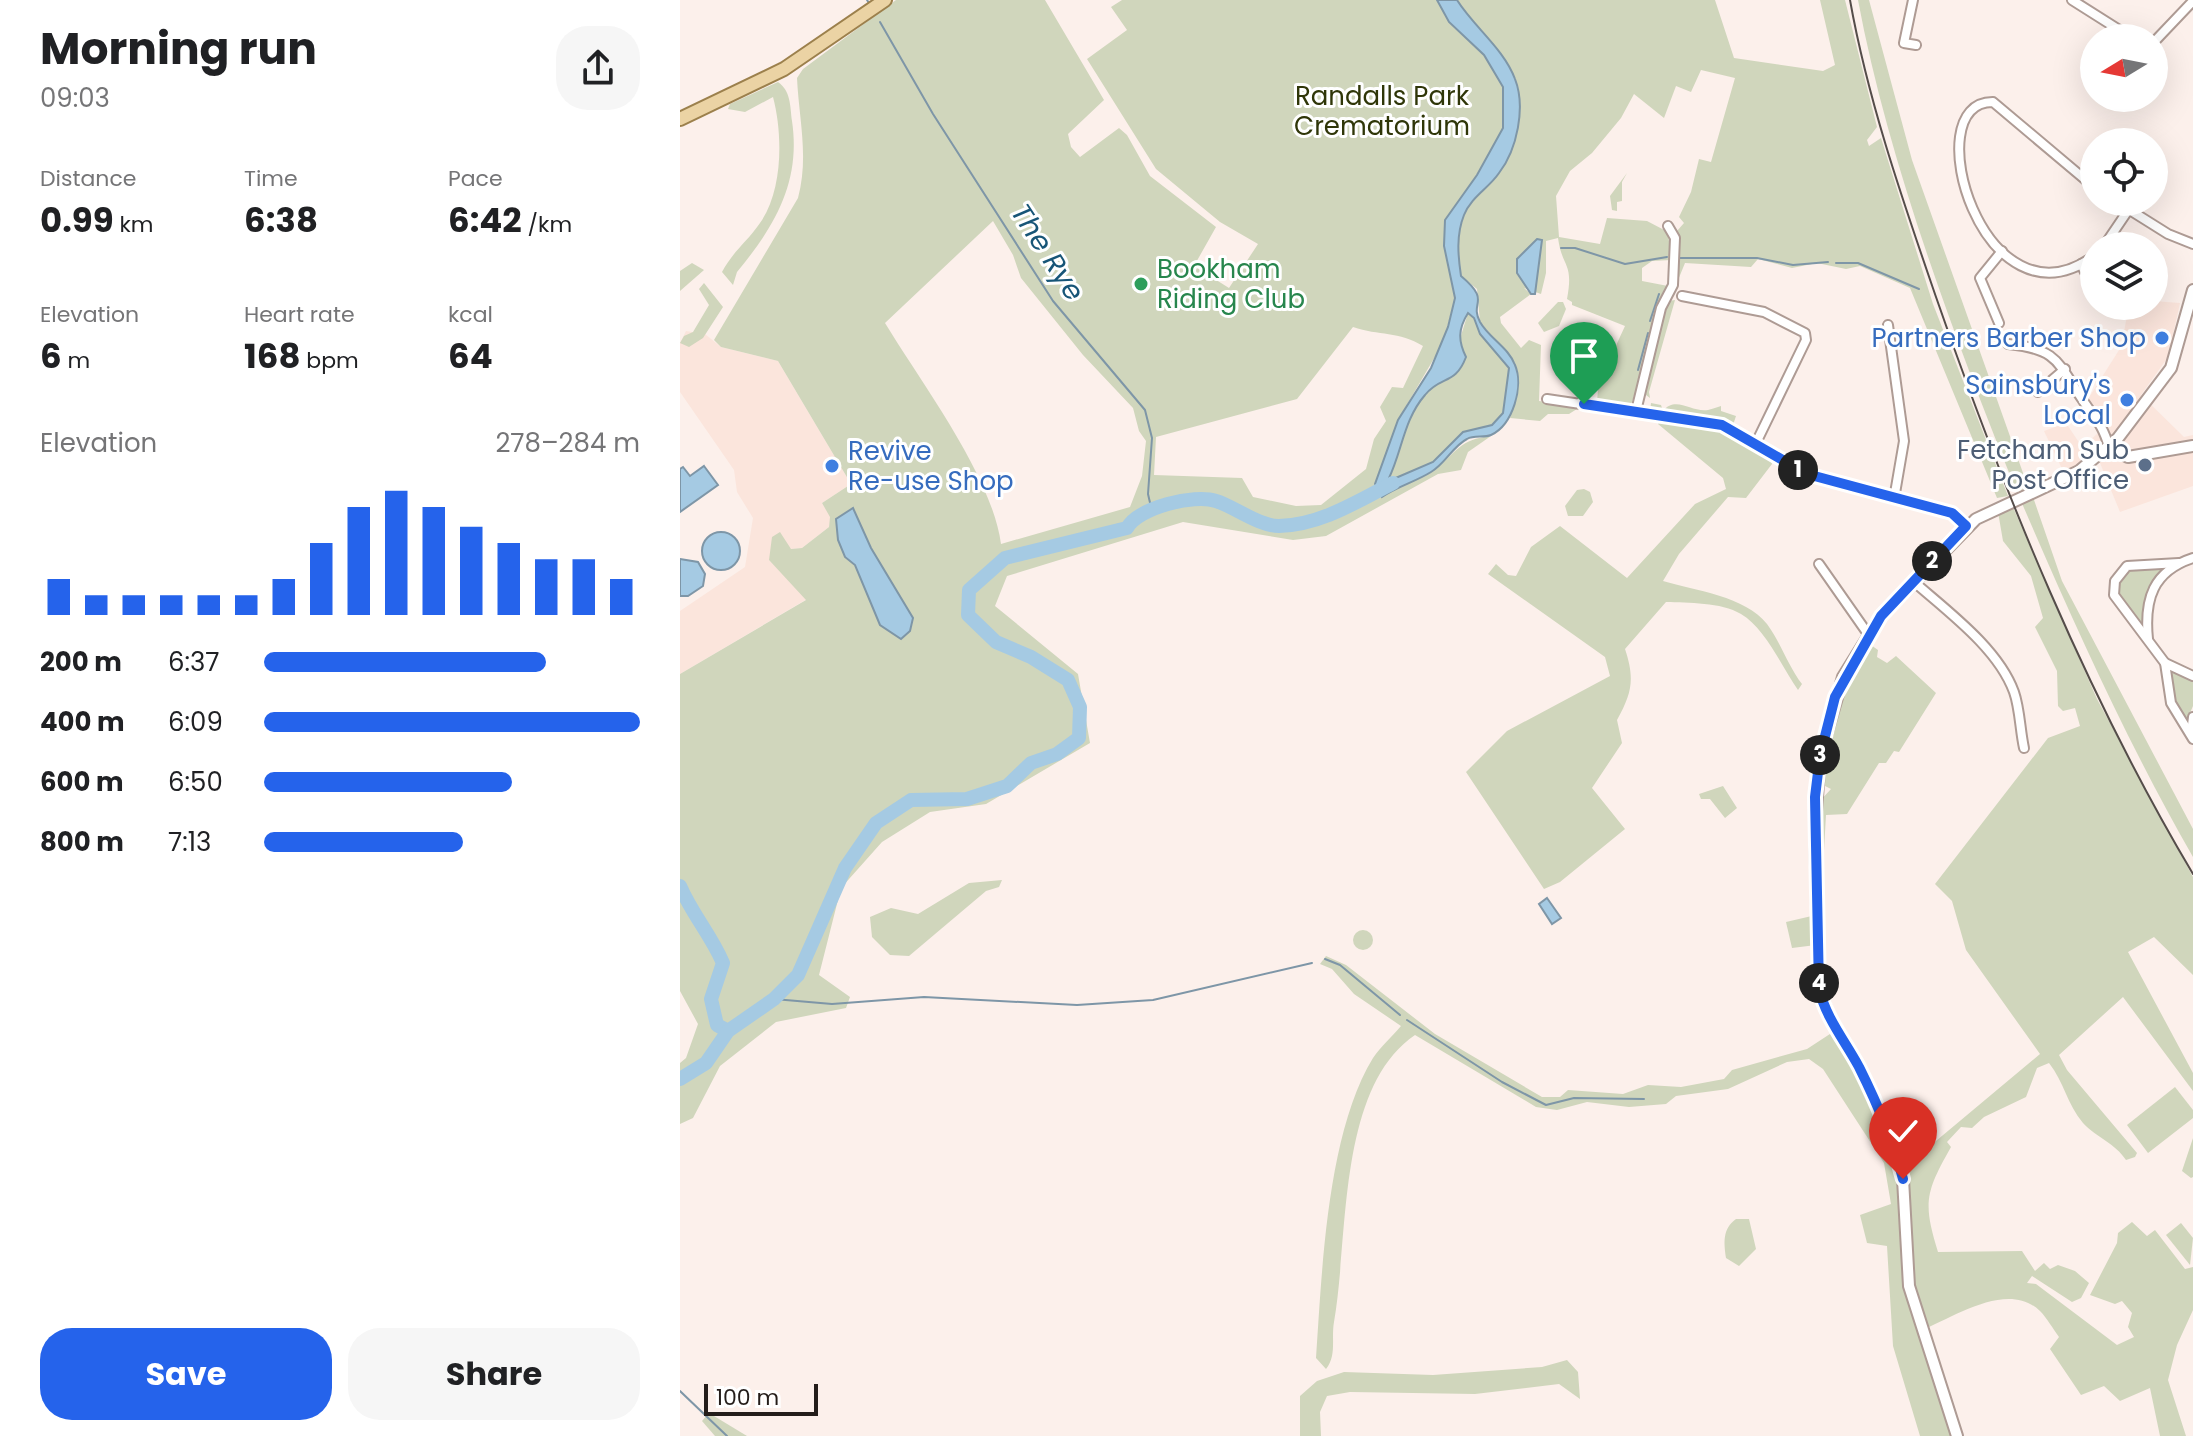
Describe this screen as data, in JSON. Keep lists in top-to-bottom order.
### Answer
{
  "water": ["The Rye"],
  "parks": ["Randalls Park Crematorium"],
  "places": [
    "Bookham Riding Club",
    "Partners Barber Shop",
    "Sainsbury's Local",
    "Fetcham Sub Post Office",
    "Revive Re-use Shop"
  ],
  "scale_bar": "100 m",
  "north": "left",
  "page": {
    "heading": ["Morning run", "09:03"],
    "stats": [
      ["Distance", "0.99 km"],
      ["Time", "6:38"],
      ["Pace", "6:42 /km"],
      ["Elevation", "6 m"],
      ["Heart rate", "168 bpm"],
      ["kcal", "64"]
    ],
    "chart": ["Elevation", "278–284 m"],
    "pins": [
      "1",
      "2",
      "3",
      "4"
    ],
    "list": [
      {
        "name": "200 m",
        "note": "6:37"
      },
      {
        "name": "400 m",
        "note": "6:09"
      },
      {
        "name": "600 m",
        "note": "6:50"
      },
      {
        "name": "800 m",
        "note": "7:13"
      }
    ],
    "buttons": ["Save", "Share"],
    "scale": "100 m"
  }
}
